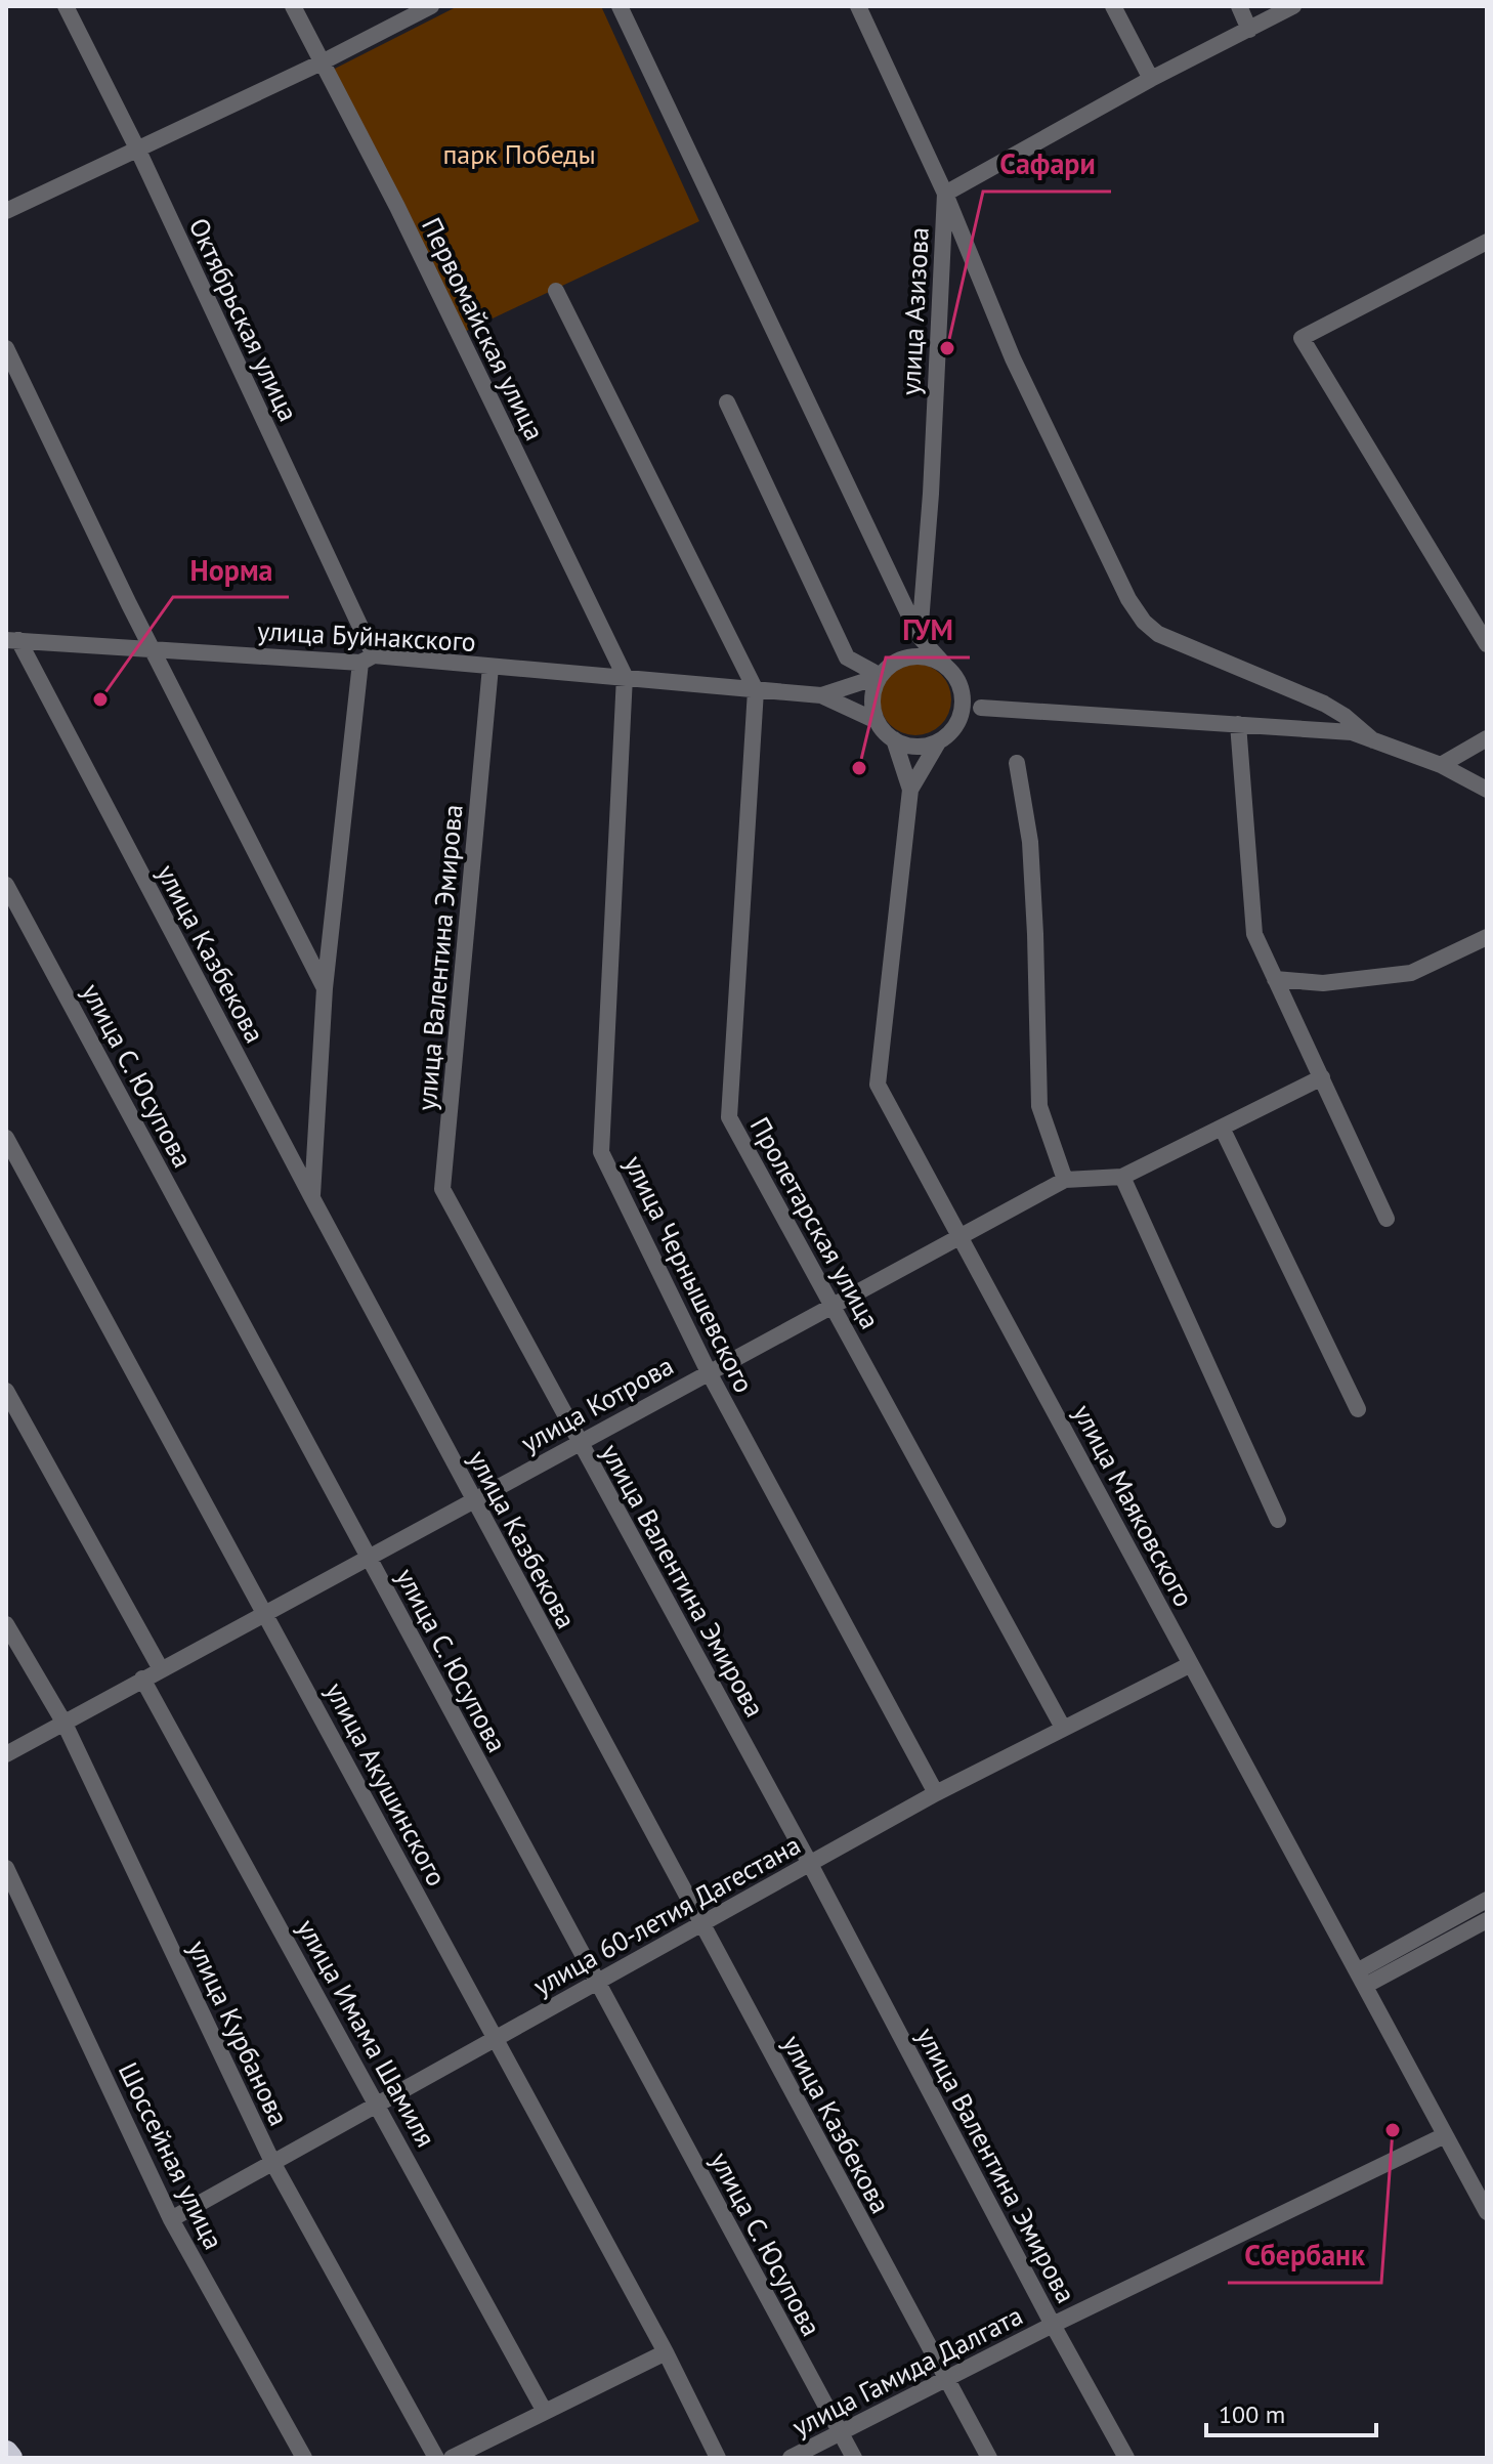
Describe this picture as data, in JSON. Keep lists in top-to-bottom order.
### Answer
{
  "streets": {
    "street": [
      "улица Азизова",
      "Октябрьская улица",
      "Первомайская улица",
      "улица Буйнакского",
      "улица Казбекова",
      "улица Валентина Эмирова",
      "улица С. Юсупова",
      "Пролетарская улица",
      "улица Чернышевского",
      "улица Котрова",
      "улица Маяковского",
      "улица Акушинского",
      "улица 60-летия Дагестана",
      "улица Курбанова",
      "улица Имама Шамиля",
      "Шоссейная улица",
      "улица Гамида Далгата"
    ]
  },
  "crossings": [
    ["Октябрьская улица", "улица Буйнакского"],
    ["Первомайская улица", "улица Буйнакского"],
    ["Первомайская улица", "улица Чернышевского"],
    ["улица Буйнакского", "улица Казбекова"],
    ["улица Буйнакского", "улица Валентина Эмирова"],
    ["улица Буйнакского", "Пролетарская улица"],
    ["улица Буйнакского", "улица Чернышевского"],
    ["улица Казбекова", "улица Котрова"],
    ["улица Казбекова", "улица 60-летия Дагестана"],
    ["улица Казбекова", "улица Гамида Далгата"],
    ["улица Валентина Эмирова", "улица Котрова"],
    ["улица Валентина Эмирова", "улица 60-летия Дагестана"],
    ["улица Валентина Эмирова", "улица Гамида Далгата"],
    ["улица С. Юсупова", "улица Котрова"],
    ["улица С. Юсупова", "улица 60-летия Дагестана"],
    ["улица С. Юсупова", "улица Гамида Далгата"],
    ["Пролетарская улица", "улица Котрова"],
    ["Пролетарская улица", "улица 60-летия Дагестана"],
    ["улица Чернышевского", "улица Котрова"],
    ["улица Чернышевского", "улица 60-летия Дагестана"],
    ["улица Котрова", "улица Маяковского"],
    ["улица Котрова", "улица Акушинского"],
    ["улица Котрова", "улица Курбанова"],
    ["улица Котрова", "улица Имама Шамиля"],
    ["улица Маяковского", "улица 60-летия Дагестана"],
    ["улица Маяковского", "улица Гамида Далгата"],
    ["улица Акушинского", "улица 60-летия Дагестана"],
    ["улица 60-летия Дагестана", "улица Курбанова"],
    ["улица 60-летия Дагестана", "улица Имама Шамиля"],
    ["улица 60-летия Дагестана", "Шоссейная улица"]
  ],
  "parks": ["парк Победы"],
  "places": [
    "Сафари",
    "Норма",
    "ГУМ",
    "Сбербанк"
  ],
  "scale_bar": "100 m"
}
